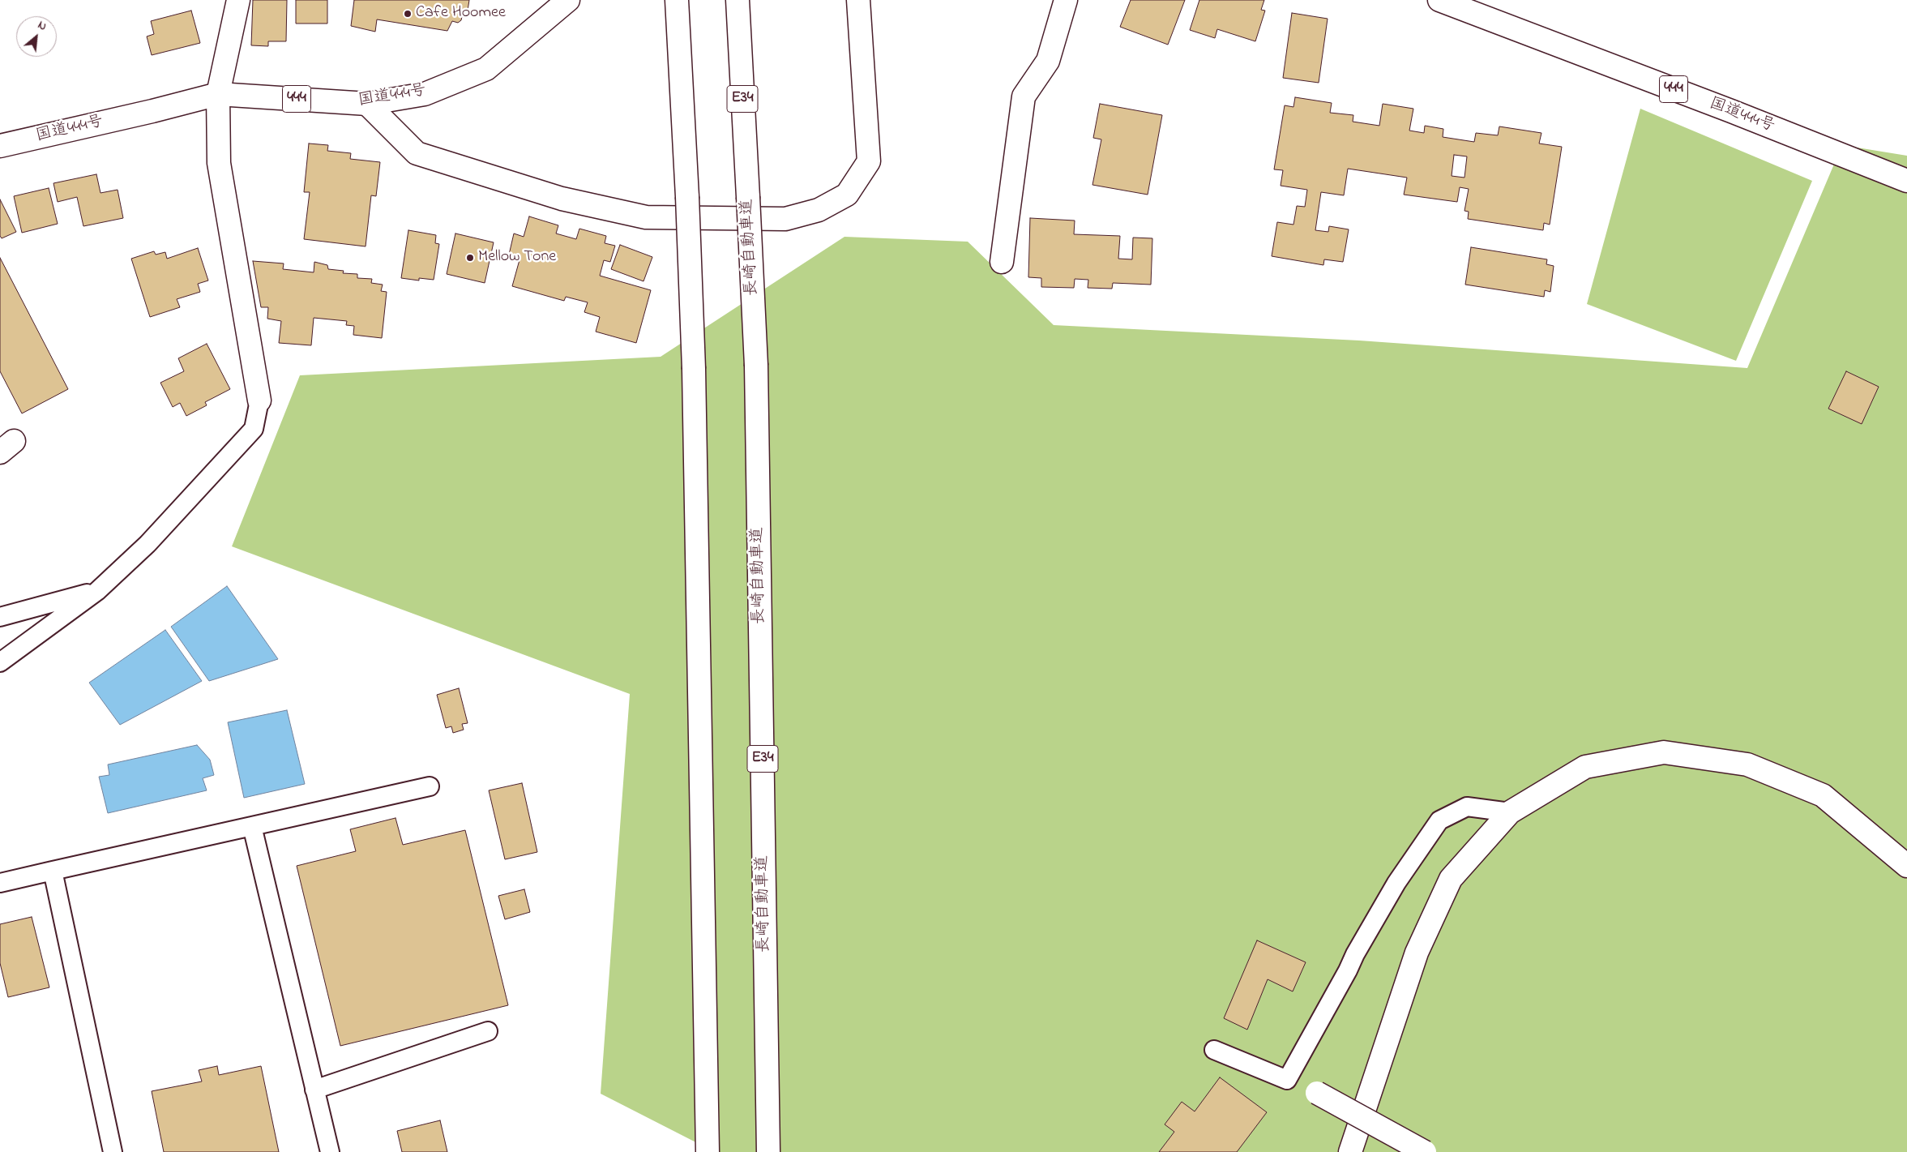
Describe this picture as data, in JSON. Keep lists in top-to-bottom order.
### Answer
{
  "streets": {
    "main road": [
      "444",
      "国道444号",
      "E34",
      "長崎自動車道"
    ]
  },
  "places": ["Cafe Hoomee", "Mellow Tone"],
  "north": "top right"
}
